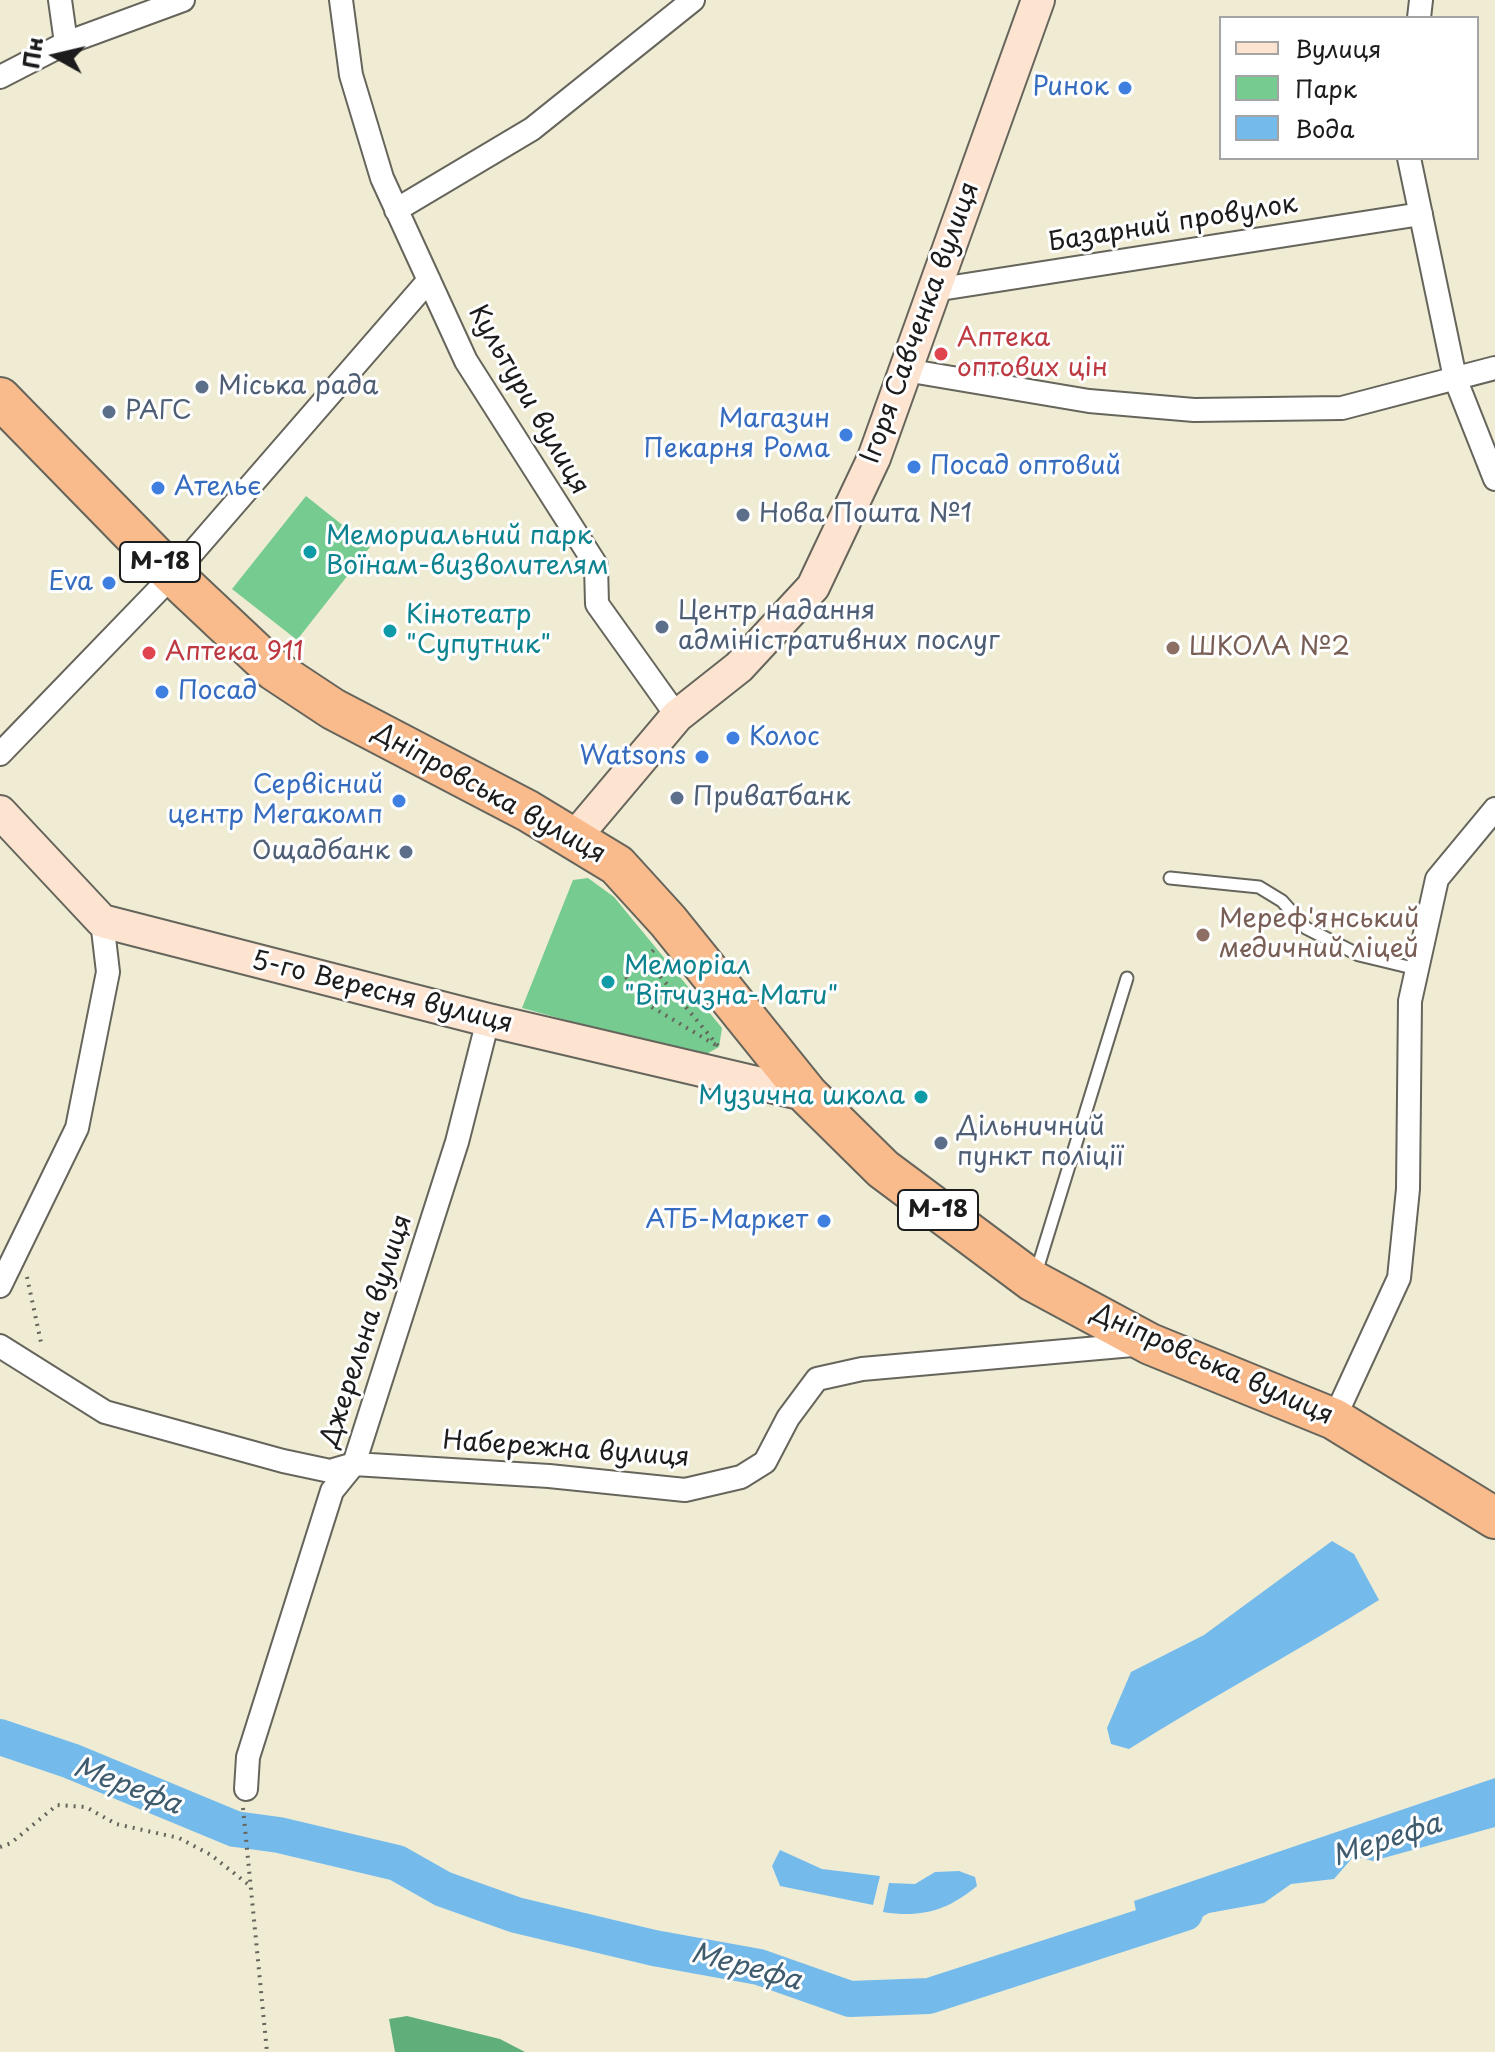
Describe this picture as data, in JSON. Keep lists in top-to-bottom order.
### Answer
{
  "streets": {
    "highway": ["М-18", "Дніпровська вулиця"],
    "street": [
      "Базарний провулок",
      "Ігоря Савченка вулиця",
      "Культури вулиця",
      "5-го Вересня вулиця",
      "Джерельна вулиця",
      "Набережна вулиця"
    ]
  },
  "crossings": [
    ["Базарний провулок", "Ігоря Савченка вулиця"],
    ["Ігоря Савченка вулиця", "Культури вулиця"],
    ["Ігоря Савченка вулиця", "Дніпровська вулиця"],
    ["Дніпровська вулиця", "5-го Вересня вулиця"],
    ["Дніпровська вулиця", "Набережна вулиця"],
    ["5-го Вересня вулиця", "Джерельна вулиця"],
    ["Джерельна вулиця", "Набережна вулиця"]
  ],
  "water": ["Мерефа"],
  "places": [
    "Ринок",
    "Аптека оптових цін",
    "Міська рада",
    "РАГС",
    "Магазин Пекарня Рома",
    "Посад оптовий",
    "Ательє",
    "Нова Пошта №1",
    "Мемориальний парк Воїнам-визволителям",
    "Eva",
    "Центр надання адміністративних послуг",
    "Кінотеатр \"Супутник\"",
    "ШКОЛА №2",
    "Аптека 911",
    "Посад",
    "Колос",
    "Watsons",
    "Приватбанк",
    "Сервісний центр Мегакомп",
    "Ощадбанк",
    "Мереф'янський медичний ліцей",
    "Меморіал \"Вітчизна-Мати\"",
    "Музична школа",
    "Дільничний пункт поліції",
    "АТБ-Маркет"
  ],
  "legend": ["Вулиця", "Парк", "Вода"],
  "north": "left"
}
